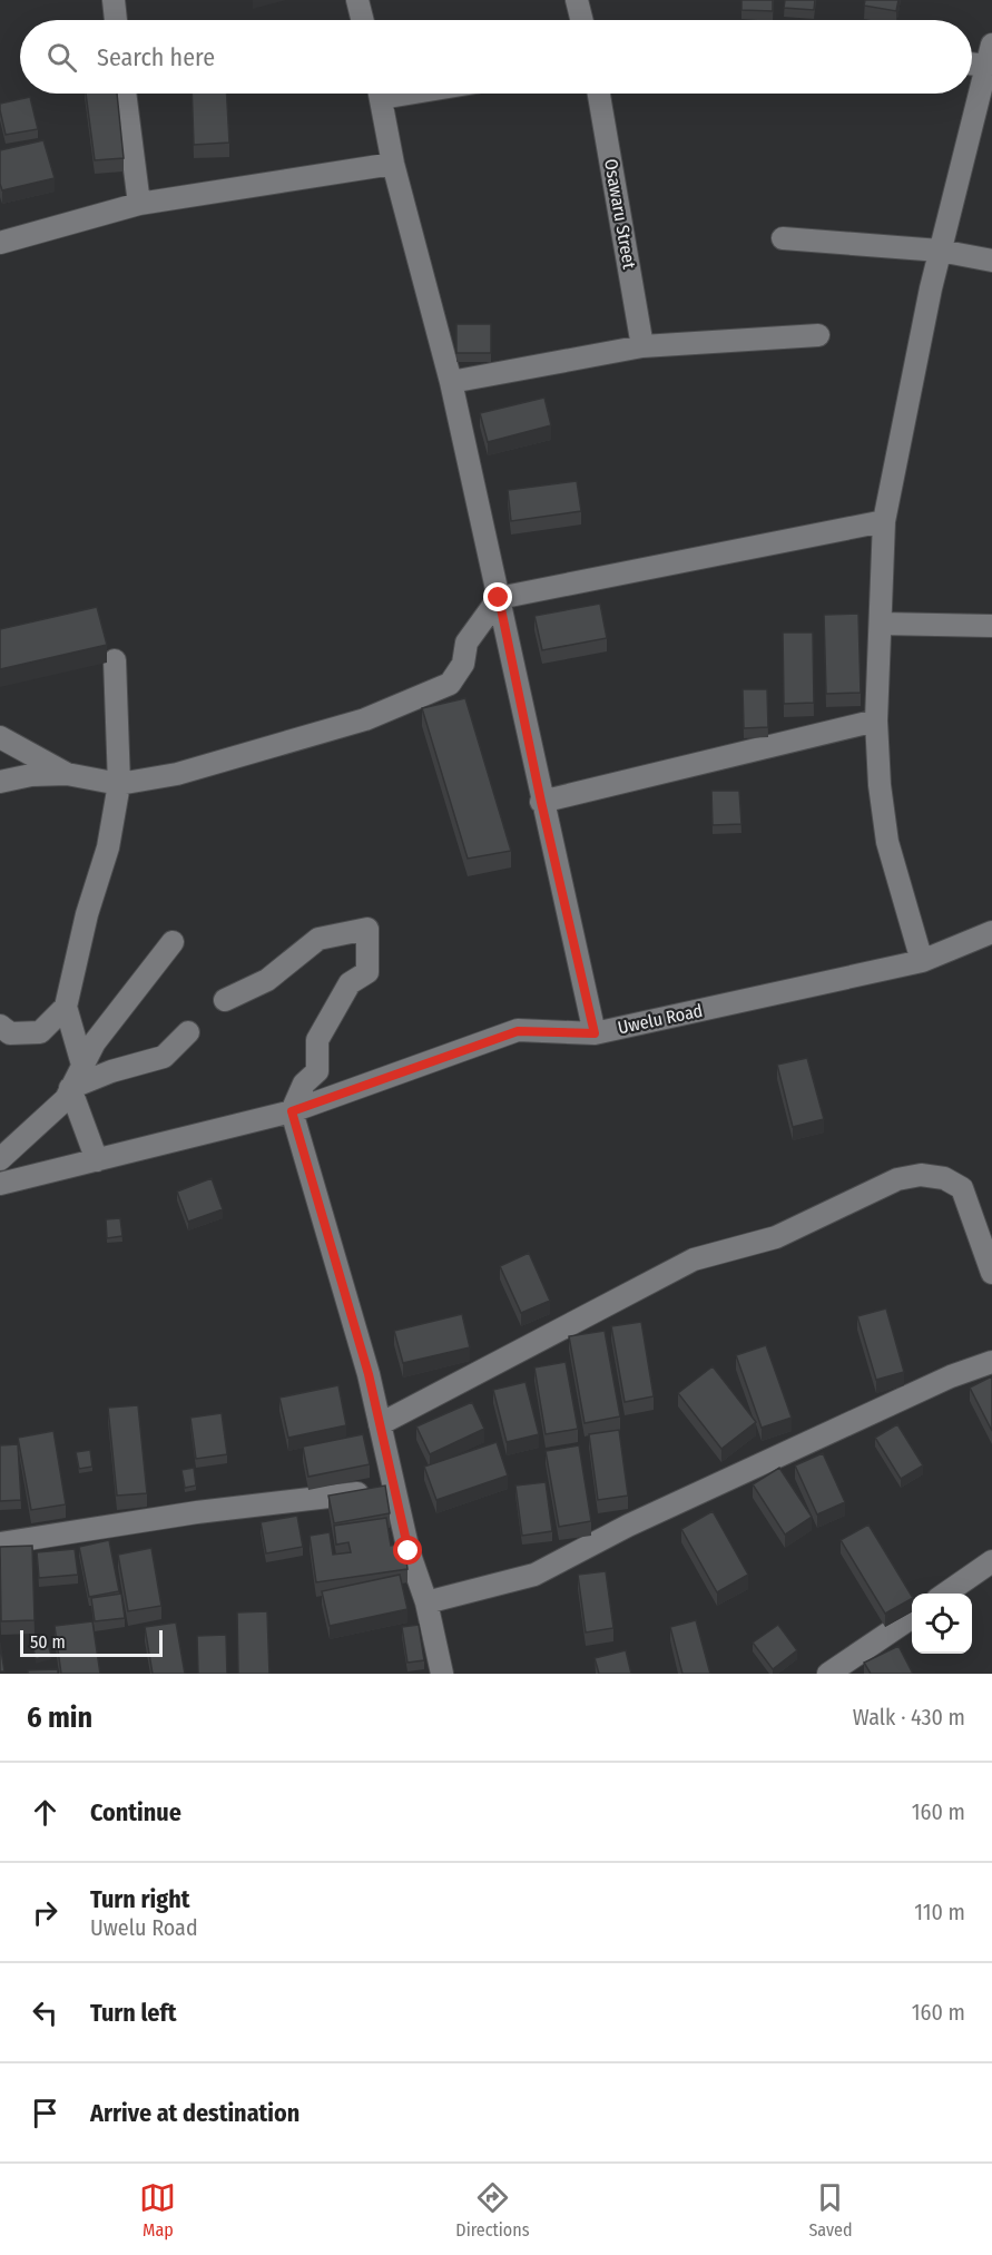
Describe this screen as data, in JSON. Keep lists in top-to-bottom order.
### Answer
{
  "streets": {
    "street": ["Osawaru Street", "Uwelu Road"]
  },
  "scale_bar": "50 m",
  "page": {
    "search": "Search here",
    "scale": "50 m",
    "heading": ["6 min", "Walk · 430 m"],
    "list": [
      ["Continue", "160 m"],
      ["Turn right", "Uwelu Road", "110 m"],
      ["Turn left", "160 m"],
      "Arrive at destination"
    ],
    "nav": ["Map", "Directions", "Saved"]
  }
}
